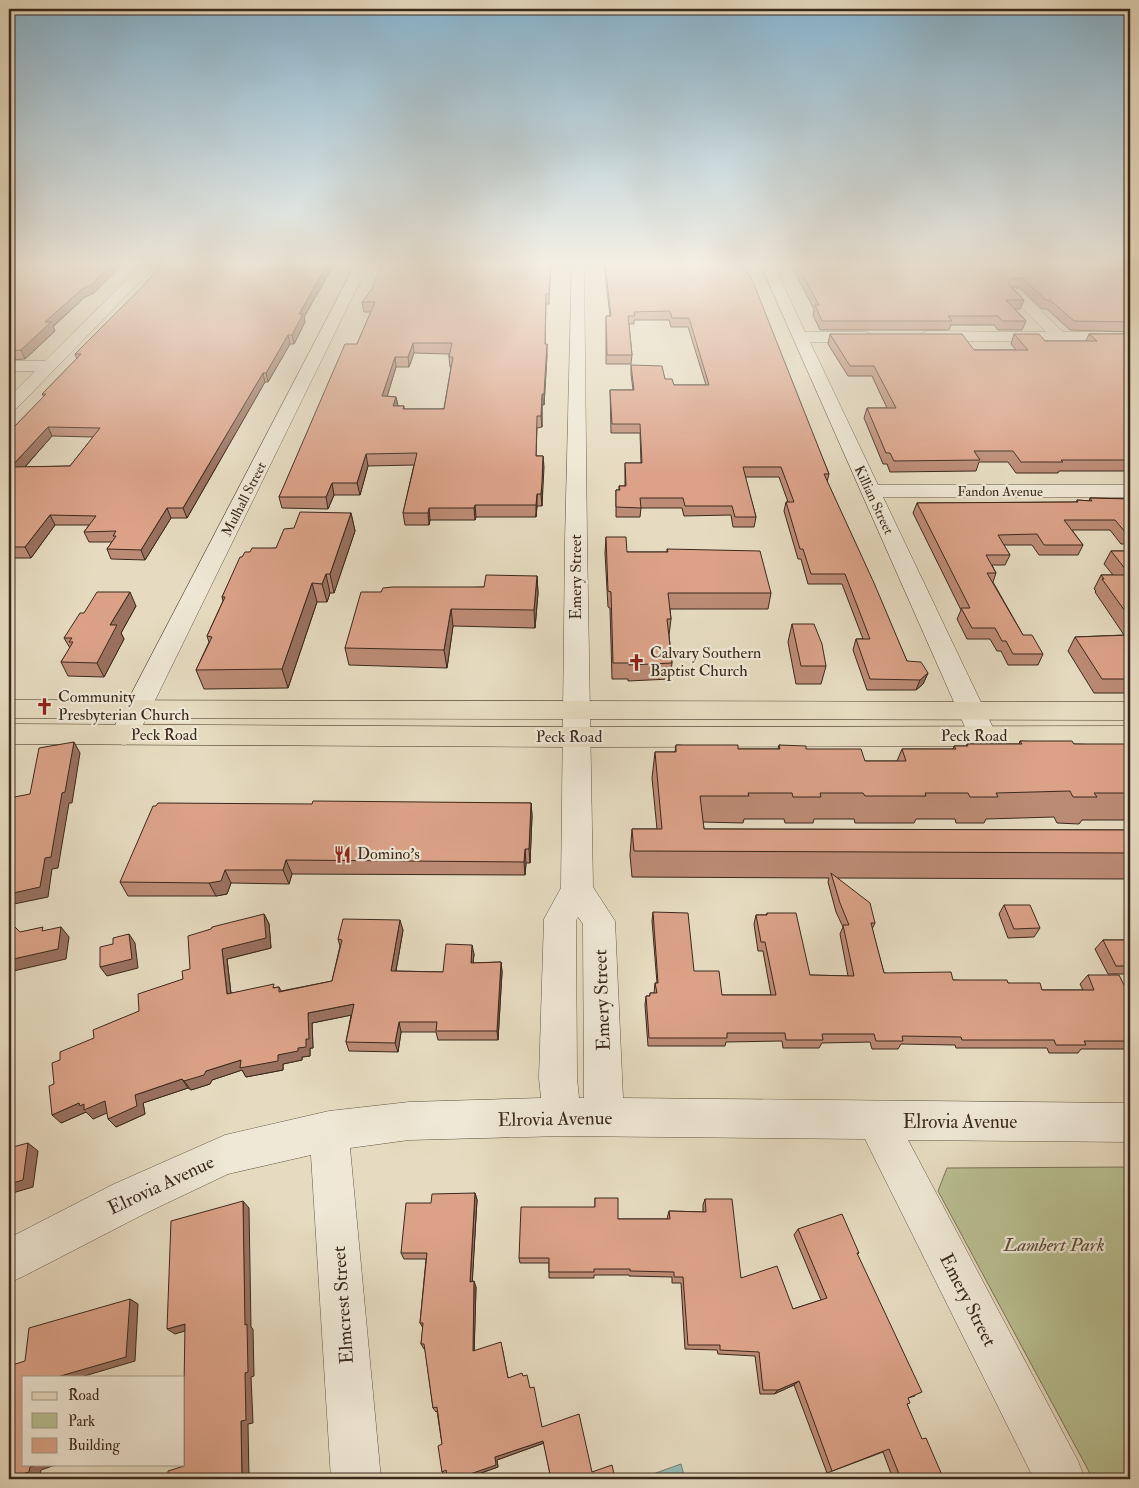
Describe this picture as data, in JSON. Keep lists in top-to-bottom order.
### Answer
{
  "streets": {
    "main road": ["Peck Road"],
    "street": [
      "Fandon Avenue",
      "Mulhall Street",
      "Killian Street",
      "Emery Street",
      "Elrovia Avenue",
      "Elmcrest Street"
    ]
  },
  "crossings": [
    ["Fandon Avenue", "Killian Street"],
    ["Mulhall Street", "Peck Road"],
    ["Killian Street", "Peck Road"],
    ["Emery Street", "Peck Road"],
    ["Emery Street", "Elrovia Avenue"],
    ["Elrovia Avenue", "Elmcrest Street"]
  ],
  "parks": ["Lambert Park"],
  "places": {
    "church": ["Calvary Southern Baptist Church", "Community Presbyterian Church"],
    "restaurant": ["Domino's"]
  },
  "legend": ["Road", "Park", "Building"]
}
